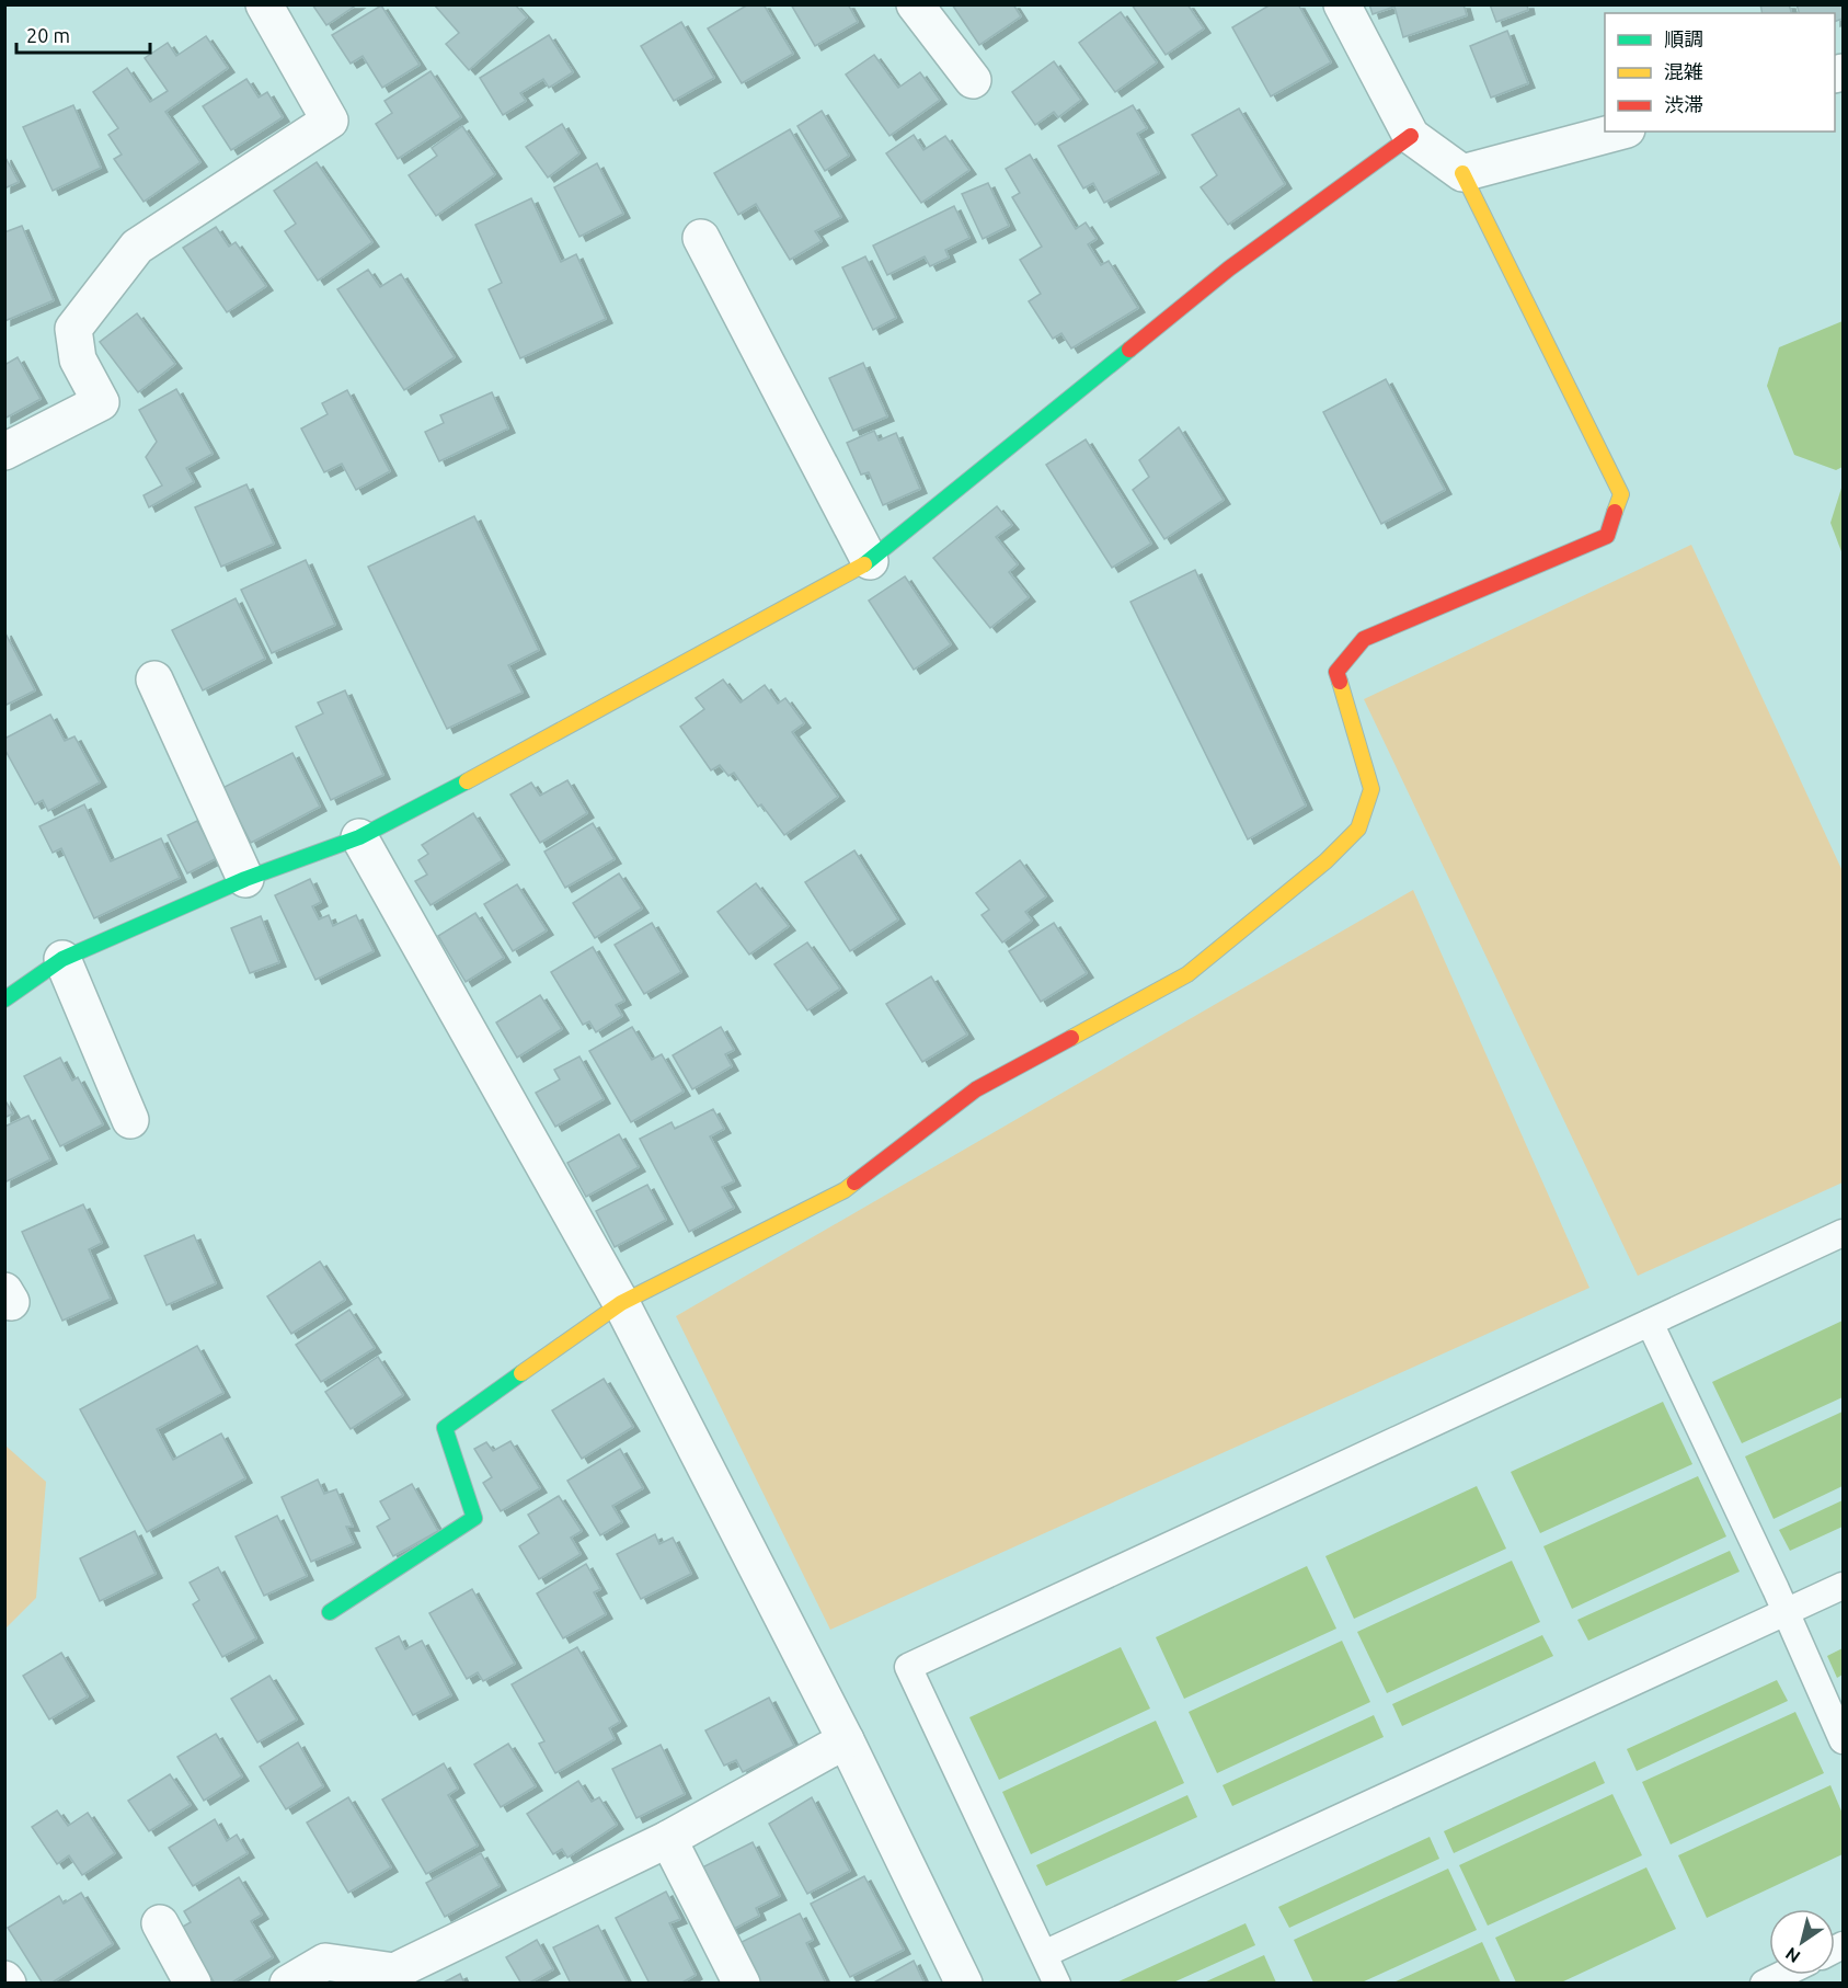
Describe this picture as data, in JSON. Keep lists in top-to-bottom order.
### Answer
{
  "legend": ["順調", "混雑", "渋滞"],
  "scale_bar": "20 m",
  "north": "bottom left"
}
